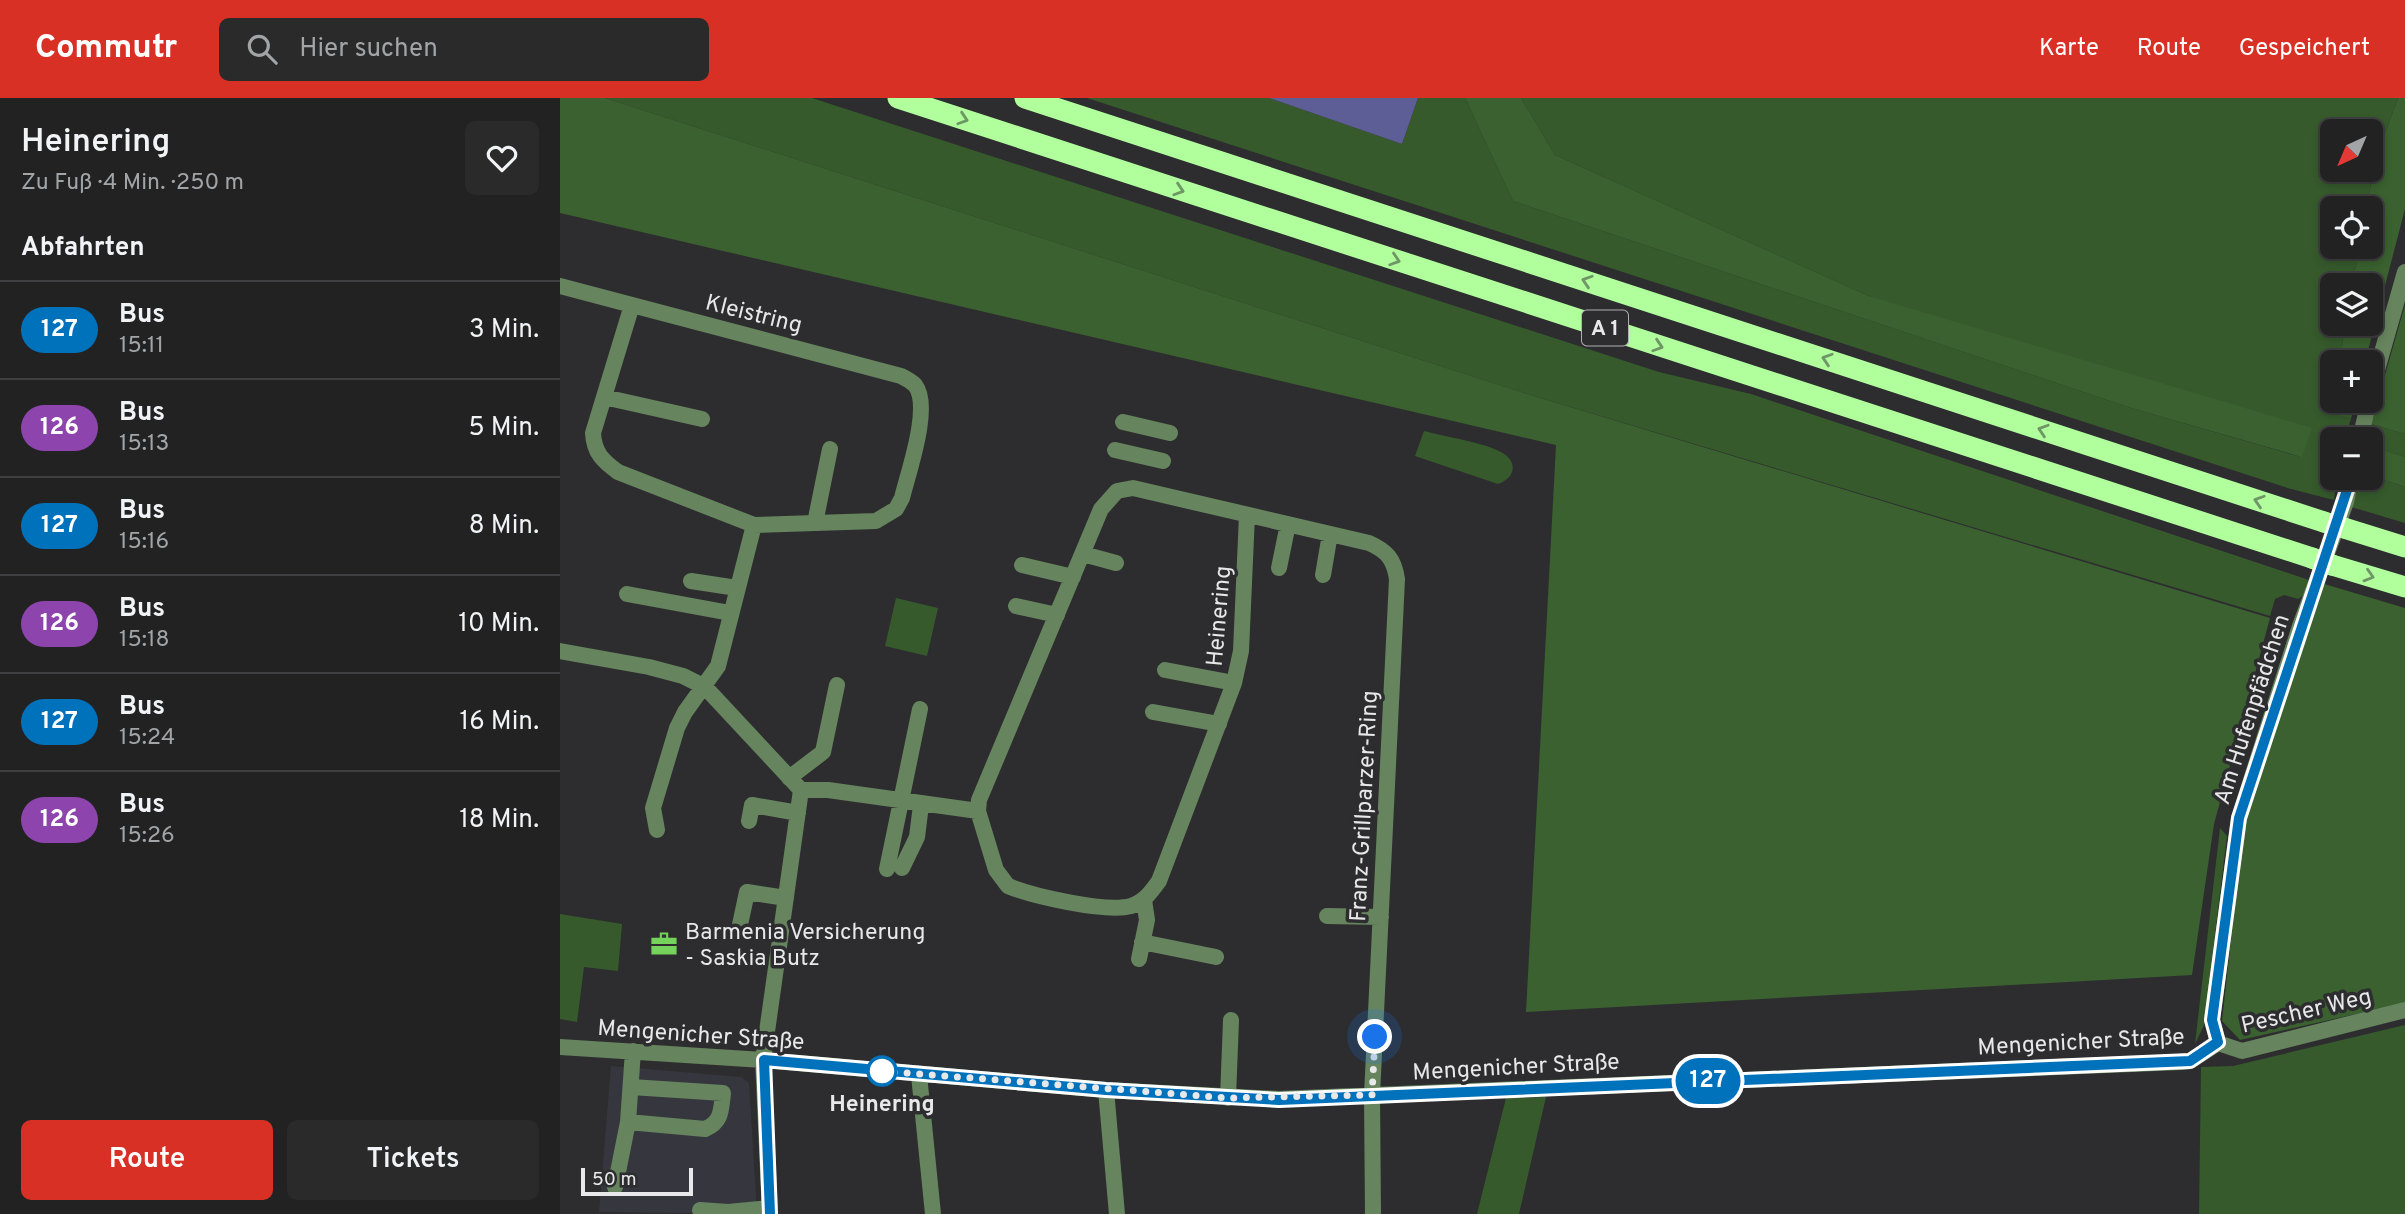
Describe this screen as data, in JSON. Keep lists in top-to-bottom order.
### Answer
{
  "streets": {
    "highway": ["A 1"],
    "street": [
      "Kleistring",
      "Heinering",
      "Am Hufenpfädchen",
      "Franz-Grillparzer-Ring",
      "Pescher Weg",
      "Mengenicher Straße"
    ]
  },
  "crossings": [
    ["Am Hufenpfädchen", "Pescher Weg"],
    ["Am Hufenpfädchen", "Mengenicher Straße"],
    ["Franz-Grillparzer-Ring", "Mengenicher Straße"],
    ["Pescher Weg", "Mengenicher Straße"]
  ],
  "places": {
    "office": ["Barmenia Versicherung - Saskia Butz"],
    "other": ["Heinering"]
  },
  "lines": ["bus line 127"],
  "scale_bar": "50 m",
  "north": "bottom left",
  "page": {
    "header": "Commutr",
    "search": "Hier suchen",
    "nav": ["Karte", "Route", "Gespeichert"],
    "heading": [
      ["Heinering", "Zu Fuß · 4 Min. · 250 m"],
      "Abfahrten"
    ],
    "on_map": "127",
    "map_buttons": ["+", "−"],
    "list": [
      {
        "mark": "127",
        "name": "Bus",
        "note": "15:11",
        "value": "3 Min."
      },
      {
        "mark": "126",
        "name": "Bus",
        "note": "15:13",
        "value": "5 Min."
      },
      {
        "mark": "127",
        "name": "Bus",
        "note": "15:16",
        "value": "8 Min."
      },
      {
        "mark": "126",
        "name": "Bus",
        "note": "15:18",
        "value": "10 Min."
      },
      {
        "mark": "127",
        "name": "Bus",
        "note": "15:24",
        "value": "16 Min."
      },
      {
        "mark": "126",
        "name": "Bus",
        "note": "15:26",
        "value": "18 Min."
      }
    ],
    "buttons": ["Route", "Tickets"],
    "scale": "50 m"
  }
}
